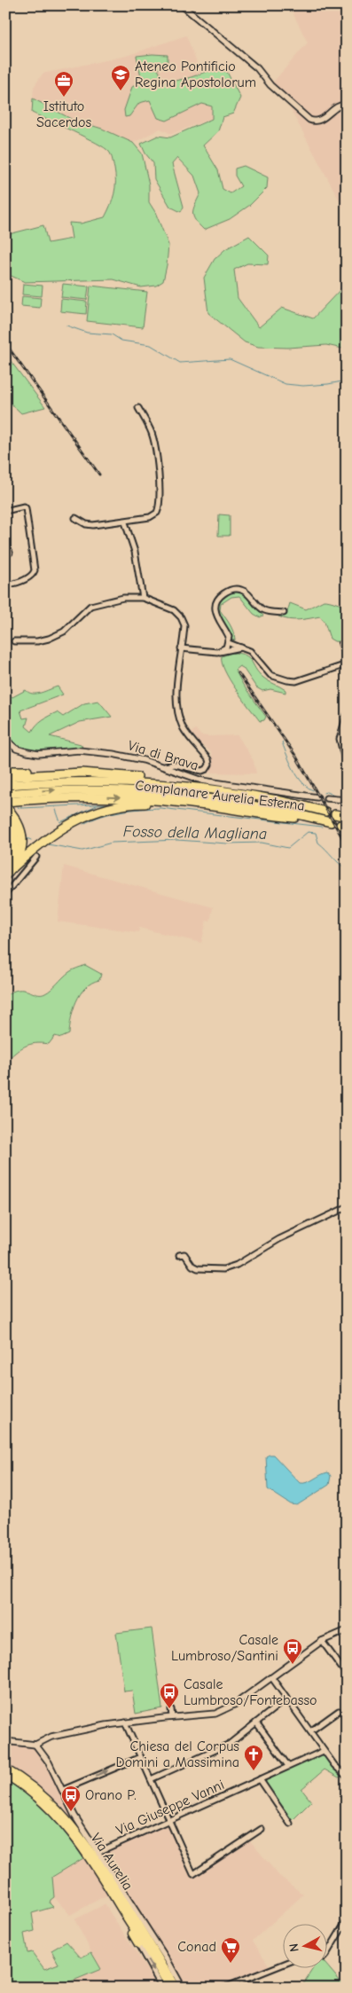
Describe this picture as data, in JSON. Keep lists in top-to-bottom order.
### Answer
{
  "streets": {
    "highway": ["Complanare Aurelia Esterna", "Via Aurelia"],
    "street": ["Via di Brava", "Via Giuseppe Vanni"]
  },
  "crossings": [
    ["Via Giuseppe Vanni", "Via Aurelia"]
  ],
  "water": ["Fosso della Magliana"],
  "places": {
    "school or university": ["Ateneo Pontificio Regina Apostolorum"],
    "office": ["Istituto Sacerdos"],
    "bus stop": ["Casale Lumbroso/Santini", "Casale Lumbroso/Fontebasso", "Orano P."],
    "church": ["Chiesa del Corpus Domini a Massimina"],
    "supermarket": ["Conad"]
  },
  "north": "left"
}
